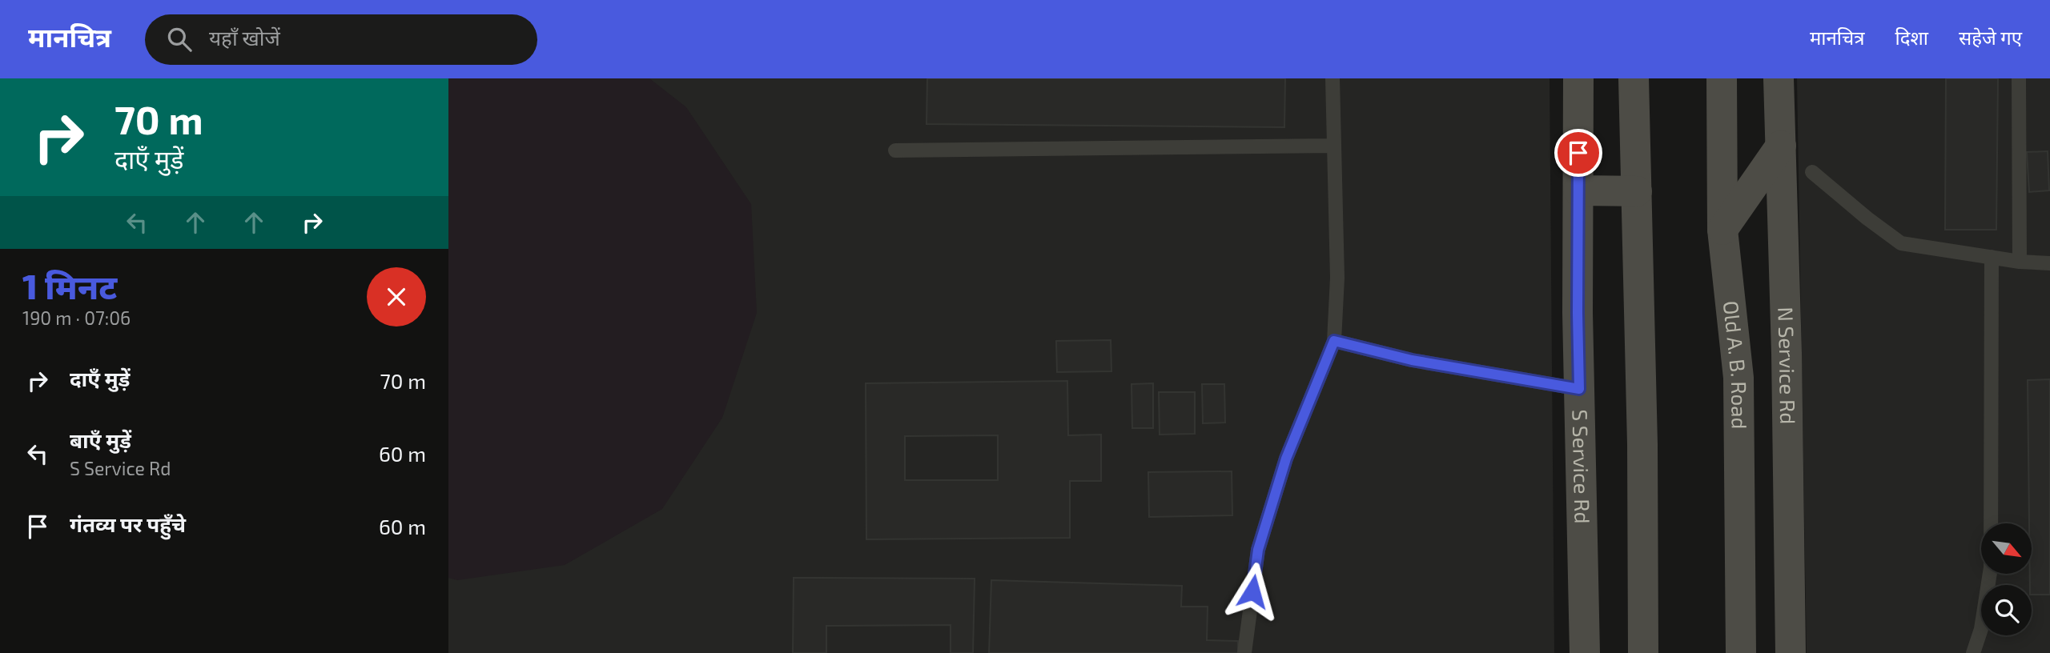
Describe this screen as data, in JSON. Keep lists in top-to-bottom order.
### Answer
{
  "streets": {
    "street": ["Old A. B. Road", "N Service Rd", "S Service Rd"]
  },
  "north": "bottom right",
  "page": {
    "header": "मानचित्र",
    "search": "यहाँ खोजें",
    "nav": ["मानचित्र", "दिशा", "सहेजे गए"],
    "turn": ["70 m", "दाएँ मुड़ें"],
    "heading": ["1 मिनट", "190 m · 07:06"],
    "list": [
      {
        "name": "दाएँ मुड़ें",
        "value": "70 m"
      },
      {
        "name": "बाएँ मुड़ें",
        "note": "S Service Rd",
        "value": "60 m"
      },
      {
        "name": "गंतव्य पर पहुँचे",
        "value": "60 m"
      }
    ]
  }
}
